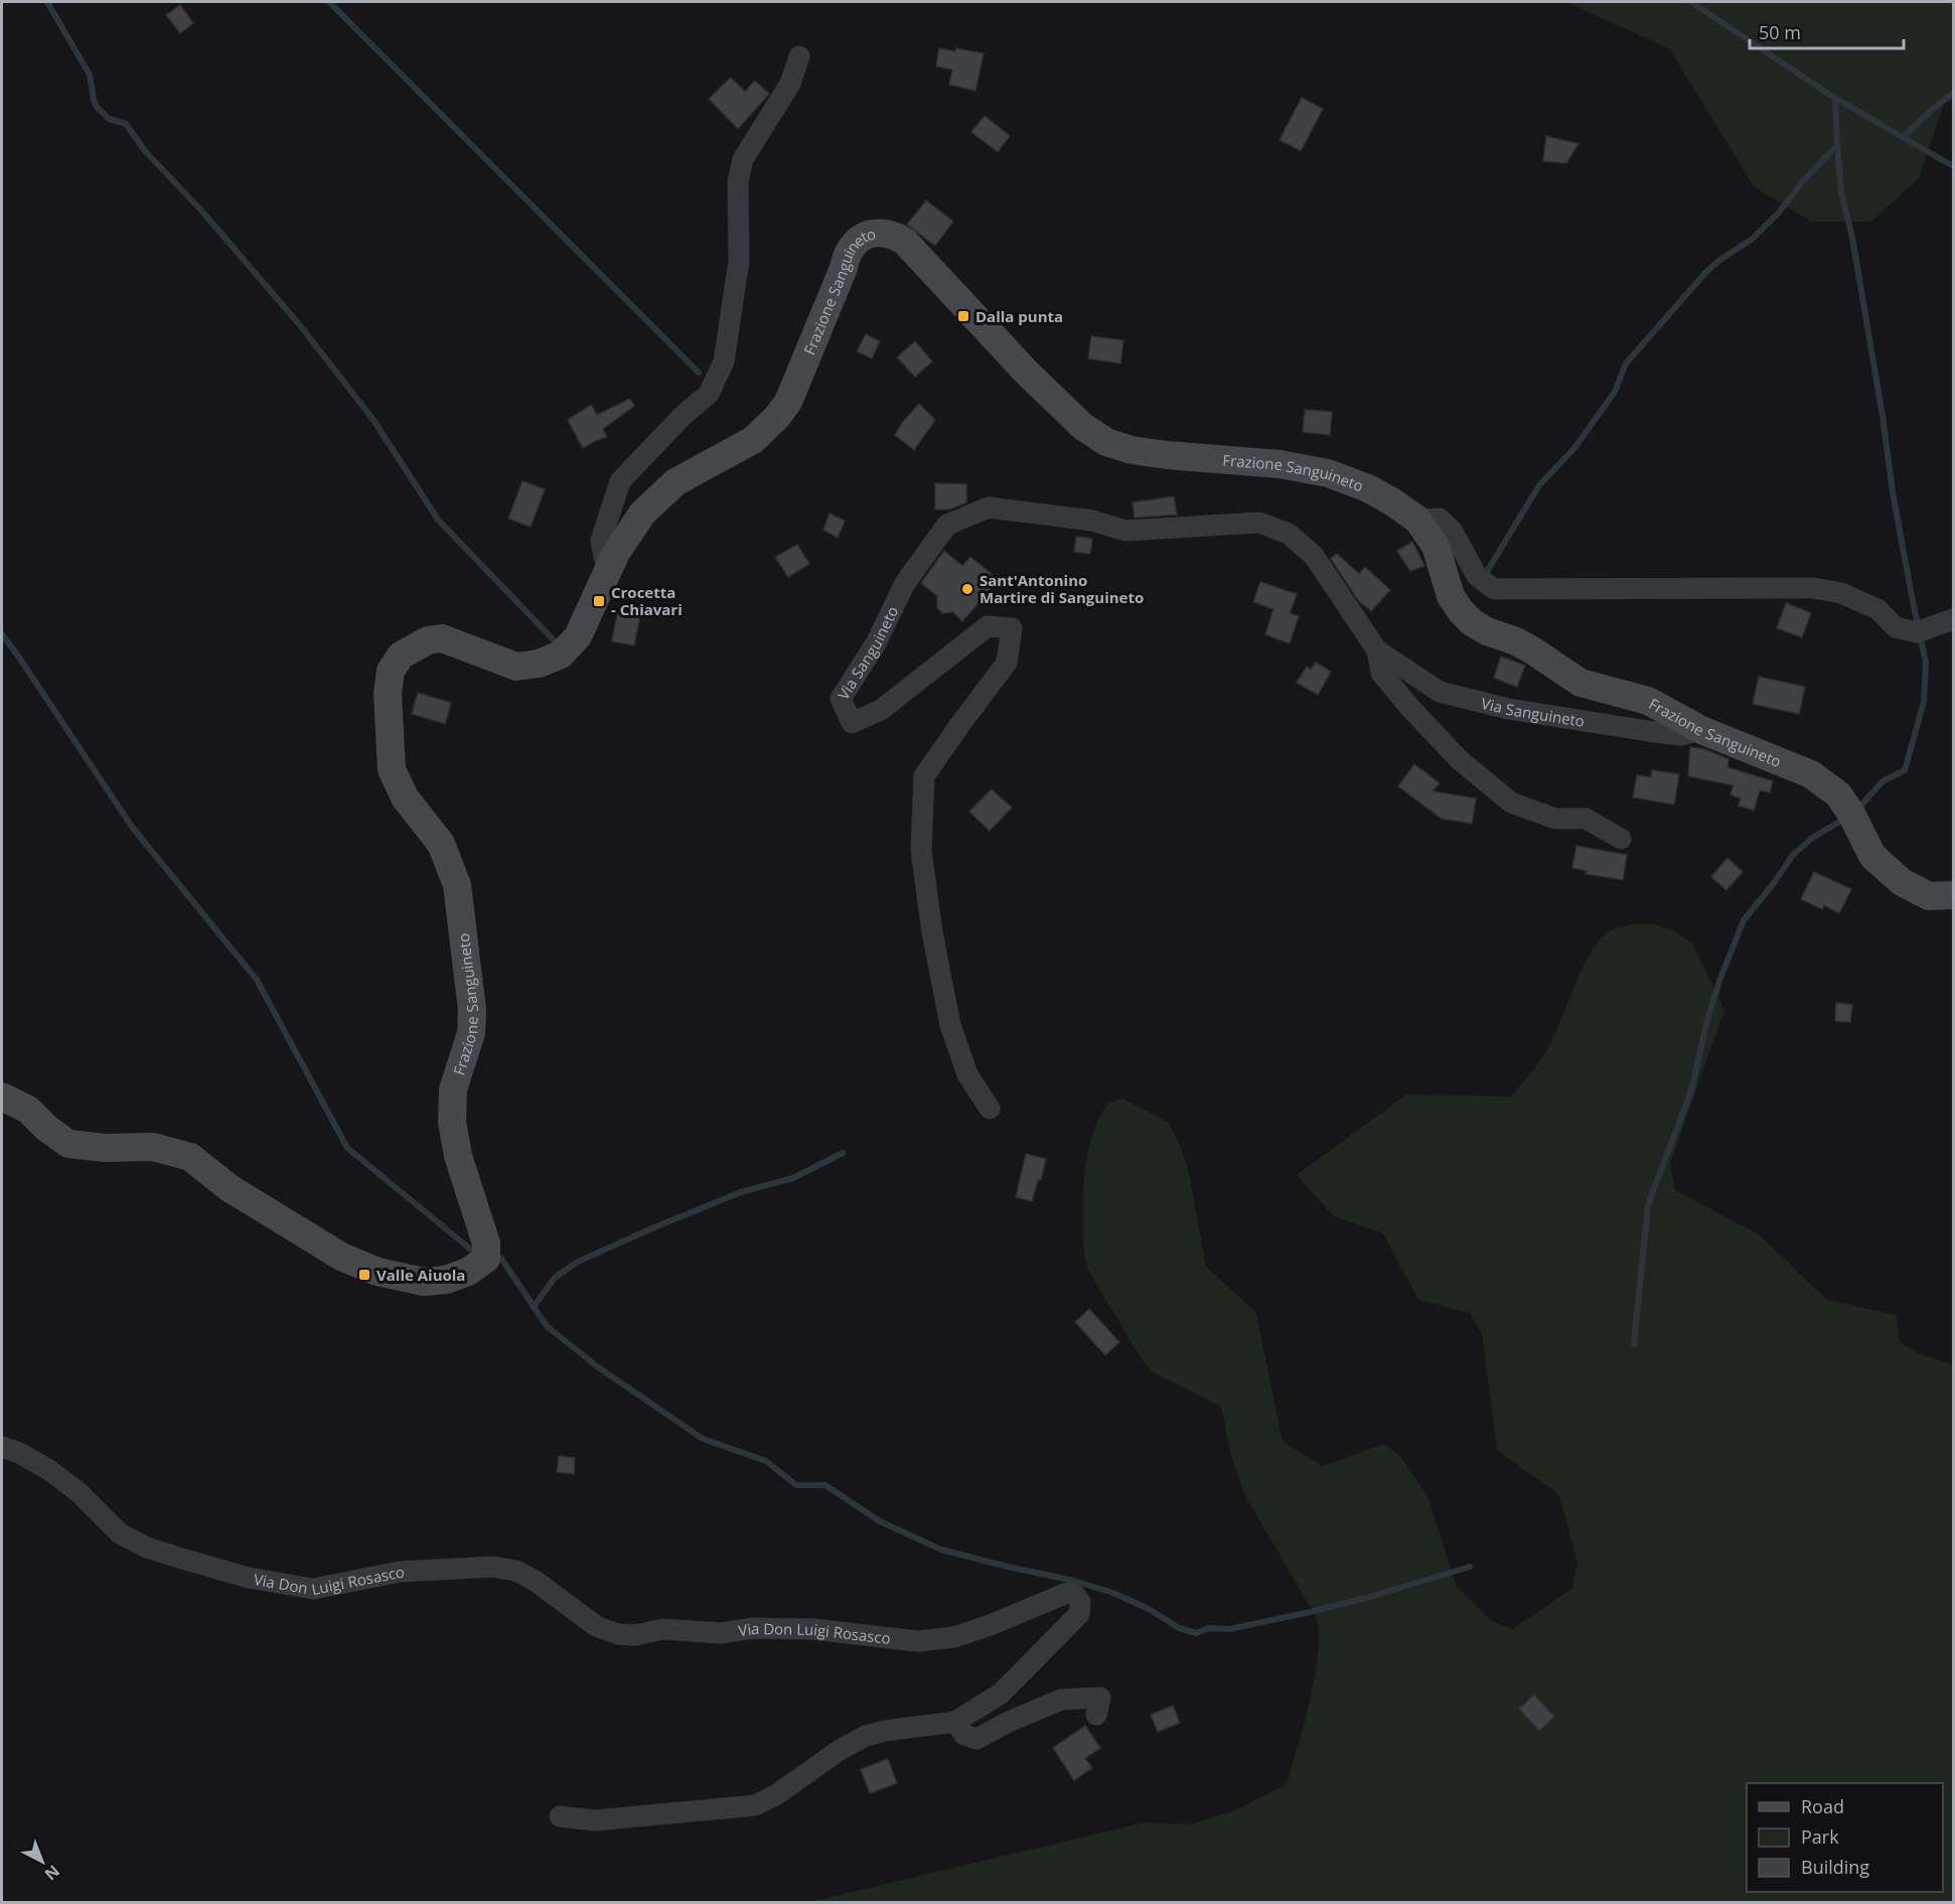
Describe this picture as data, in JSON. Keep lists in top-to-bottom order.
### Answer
{
  "streets": {
    "street": ["Frazione Sanguineto", "Via Sanguineto", "Via Don Luigi Rosasco"]
  },
  "crossings": [
    ["Frazione Sanguineto", "Via Sanguineto"]
  ],
  "places": {
    "transit": ["Dalla punta", "Crocetta - Chiavari", "Valle Aiuola"],
    "other": ["Sant'Antonino Martire di Sanguineto"]
  },
  "legend": ["Road", "Park", "Building"],
  "scale_bar": "50 m",
  "north": "bottom right"
}
